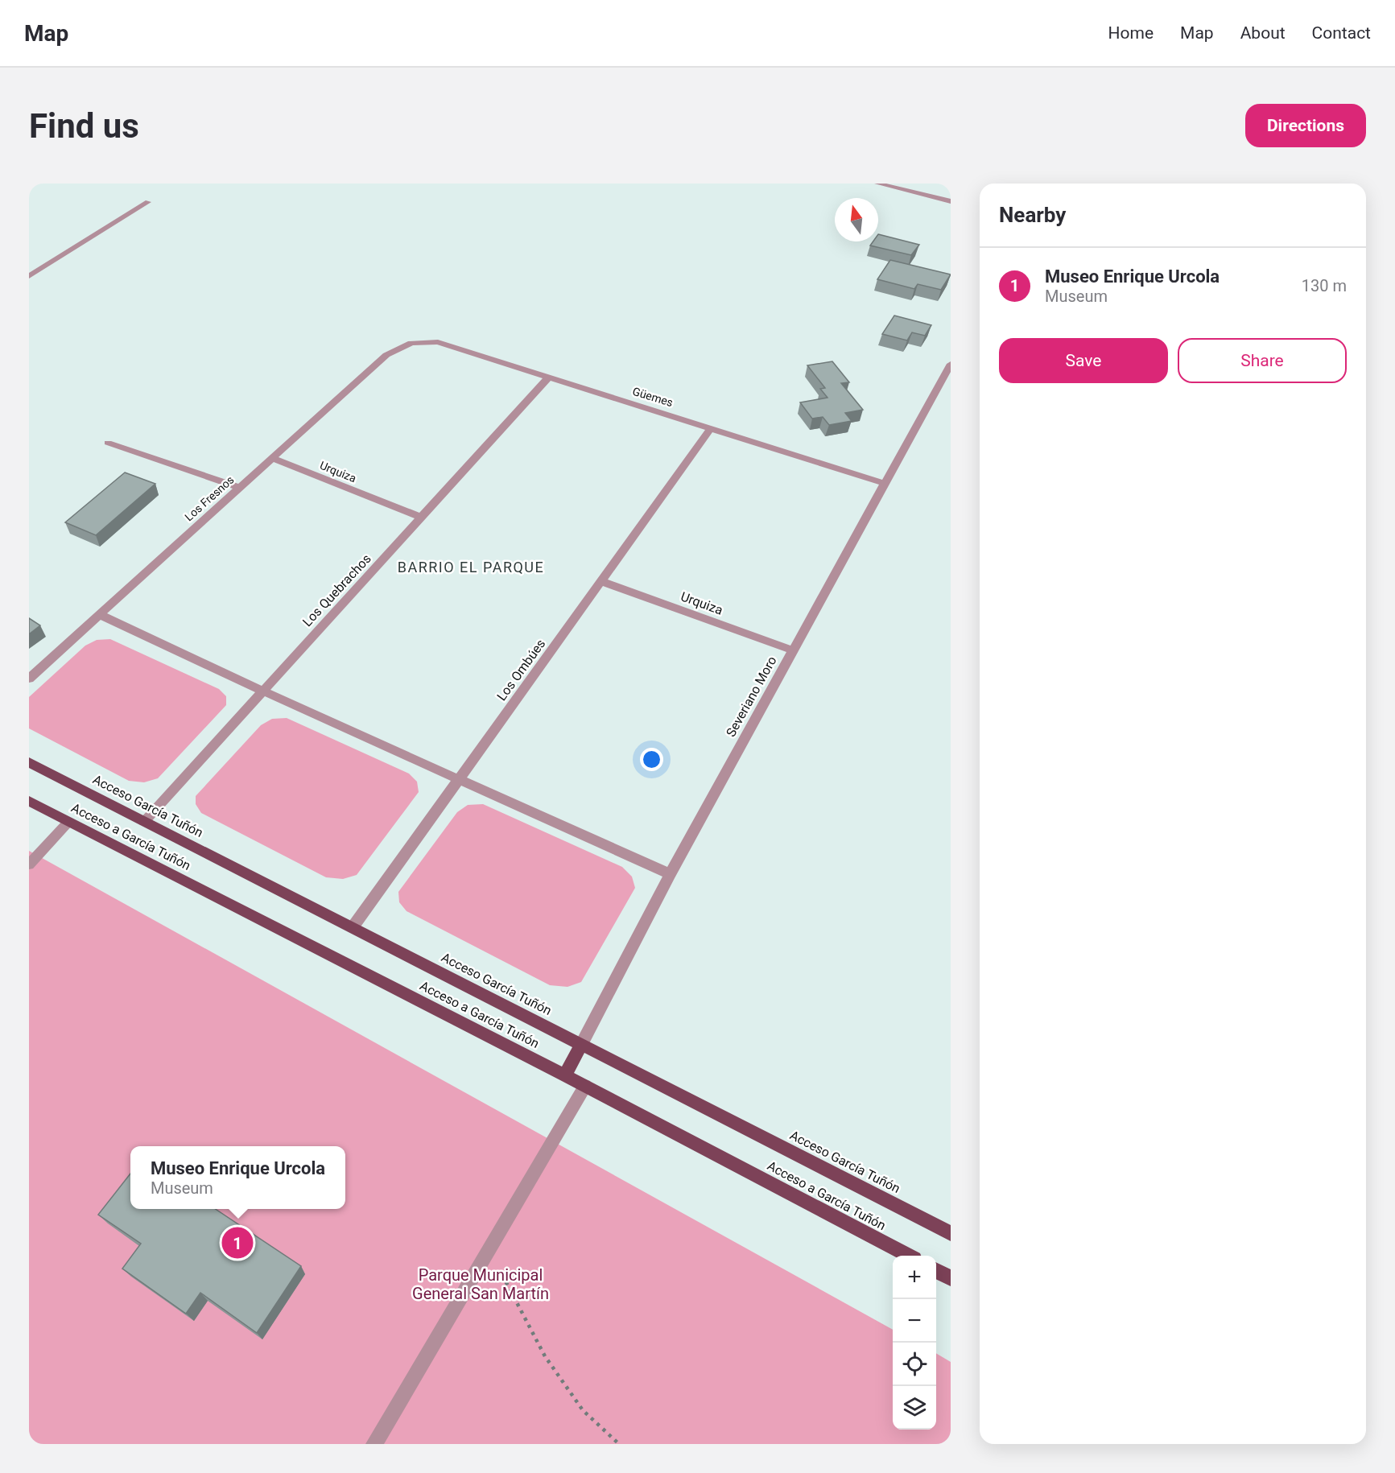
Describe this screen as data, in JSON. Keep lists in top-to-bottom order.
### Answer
{
  "streets": {
    "main road": ["Acceso García Tuñón", "Acceso a García Tuñón"],
    "street": [
      "Güemes",
      "Urquiza",
      "Los Fresnos",
      "Los Quebrachos",
      "Los Ombúes",
      "Severiano Moro"
    ]
  },
  "crossings": [
    ["Güemes", "Los Fresnos"],
    ["Güemes", "Los Quebrachos"],
    ["Güemes", "Los Ombúes"],
    ["Güemes", "Severiano Moro"],
    ["Urquiza", "Los Fresnos"],
    ["Urquiza", "Los Quebrachos"],
    ["Urquiza", "Los Ombúes"],
    ["Urquiza", "Severiano Moro"],
    ["Los Quebrachos", "Acceso García Tuñón"],
    ["Los Ombúes", "Acceso García Tuñón"],
    ["Severiano Moro", "Acceso García Tuñón"]
  ],
  "districts": ["BARRIO EL PARQUE"],
  "parks": ["Parque Municipal General San Martín"],
  "north": "top",
  "page": {
    "header": "Map",
    "nav": [
      "Home",
      "Map",
      "About",
      "Contact"
    ],
    "buttons": [
      "Directions",
      ["Save", "Share"]
    ],
    "title": "Find us",
    "heading": "Nearby",
    "list": [
      {
        "mark": "1",
        "name": "Museo Enrique Urcola",
        "note": "Museum",
        "value": "130 m"
      }
    ],
    "popup": ["Museo Enrique Urcola", "Museum"],
    "pins": "1",
    "map_buttons": ["+", "−"]
  }
}
